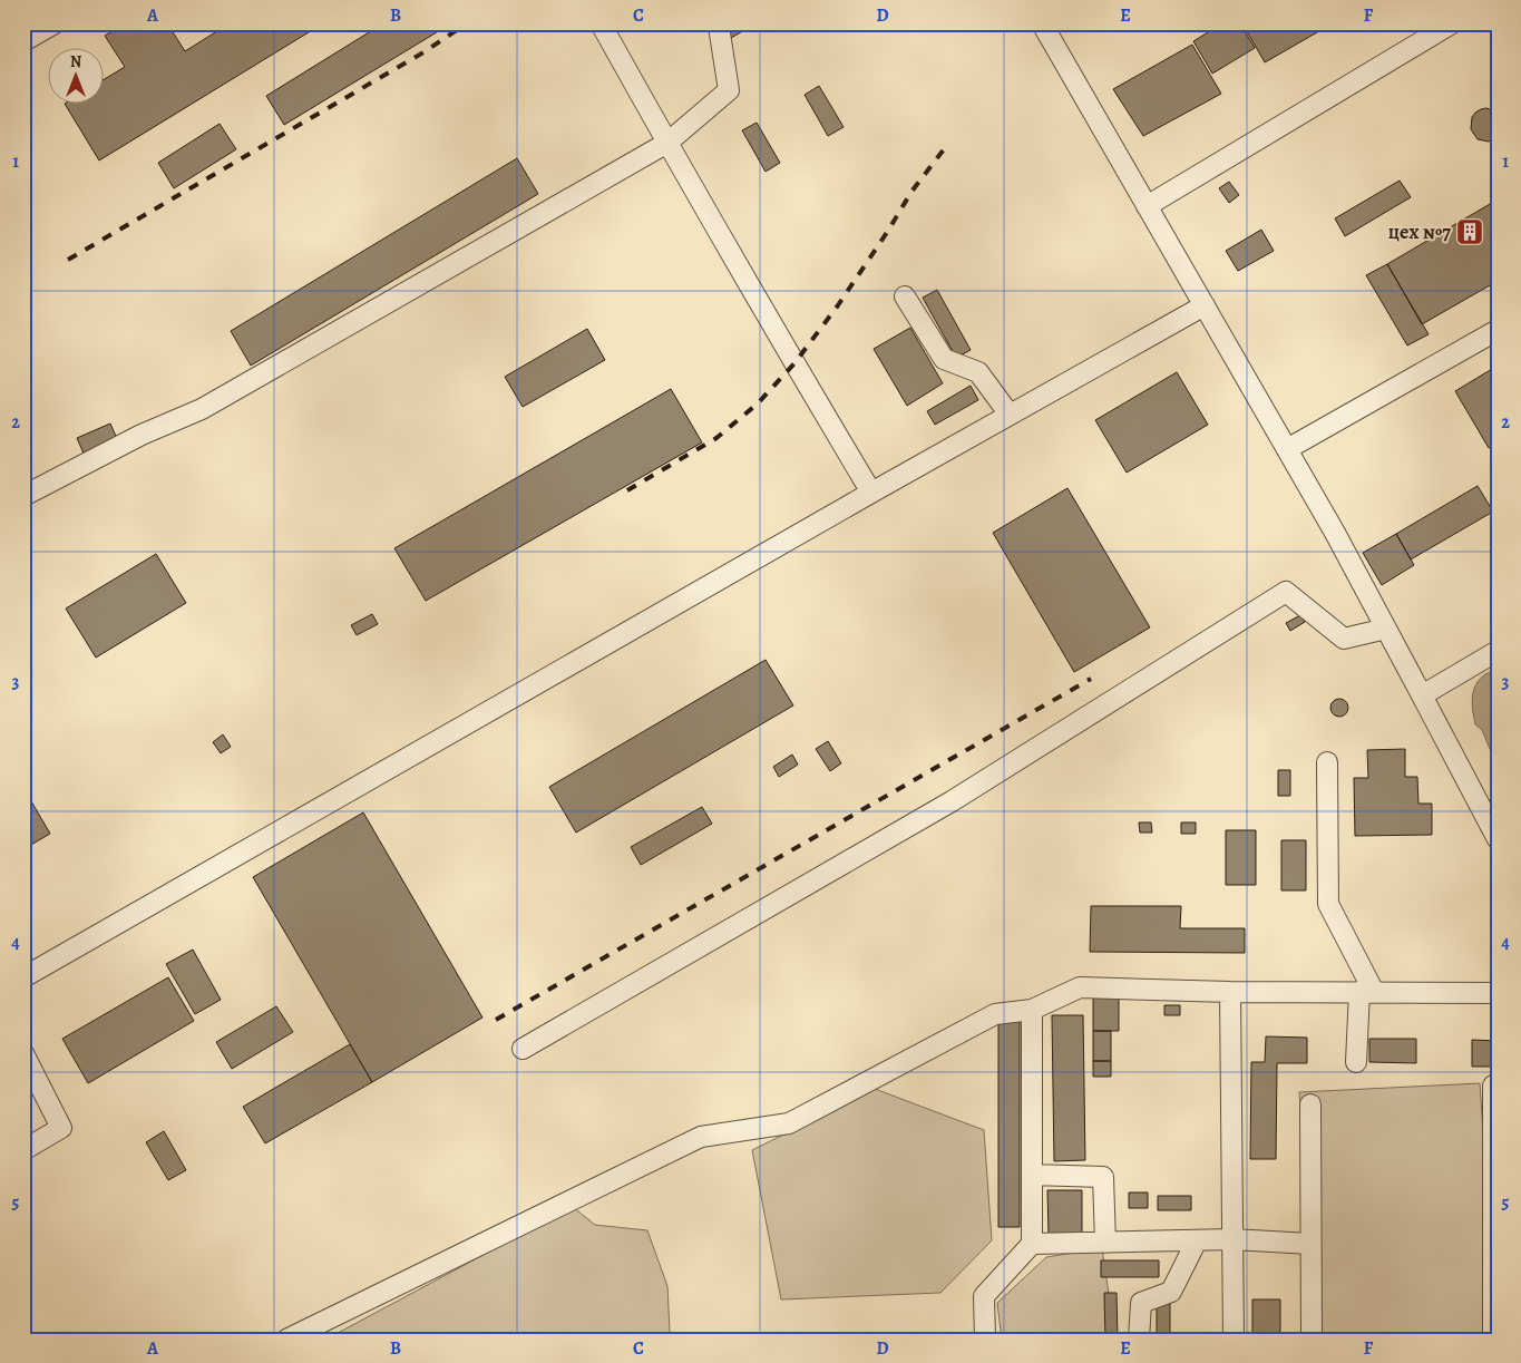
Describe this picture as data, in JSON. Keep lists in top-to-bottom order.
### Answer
{
  "places": {
    "building": ["цех №7"]
  },
  "north": "top",
  "grid": {
    "columns": [
      "A",
      "B",
      "C",
      "D",
      "E",
      "F"
    ],
    "rows": [
      "1",
      "2",
      "3",
      "4",
      "5"
    ]
  }
}
